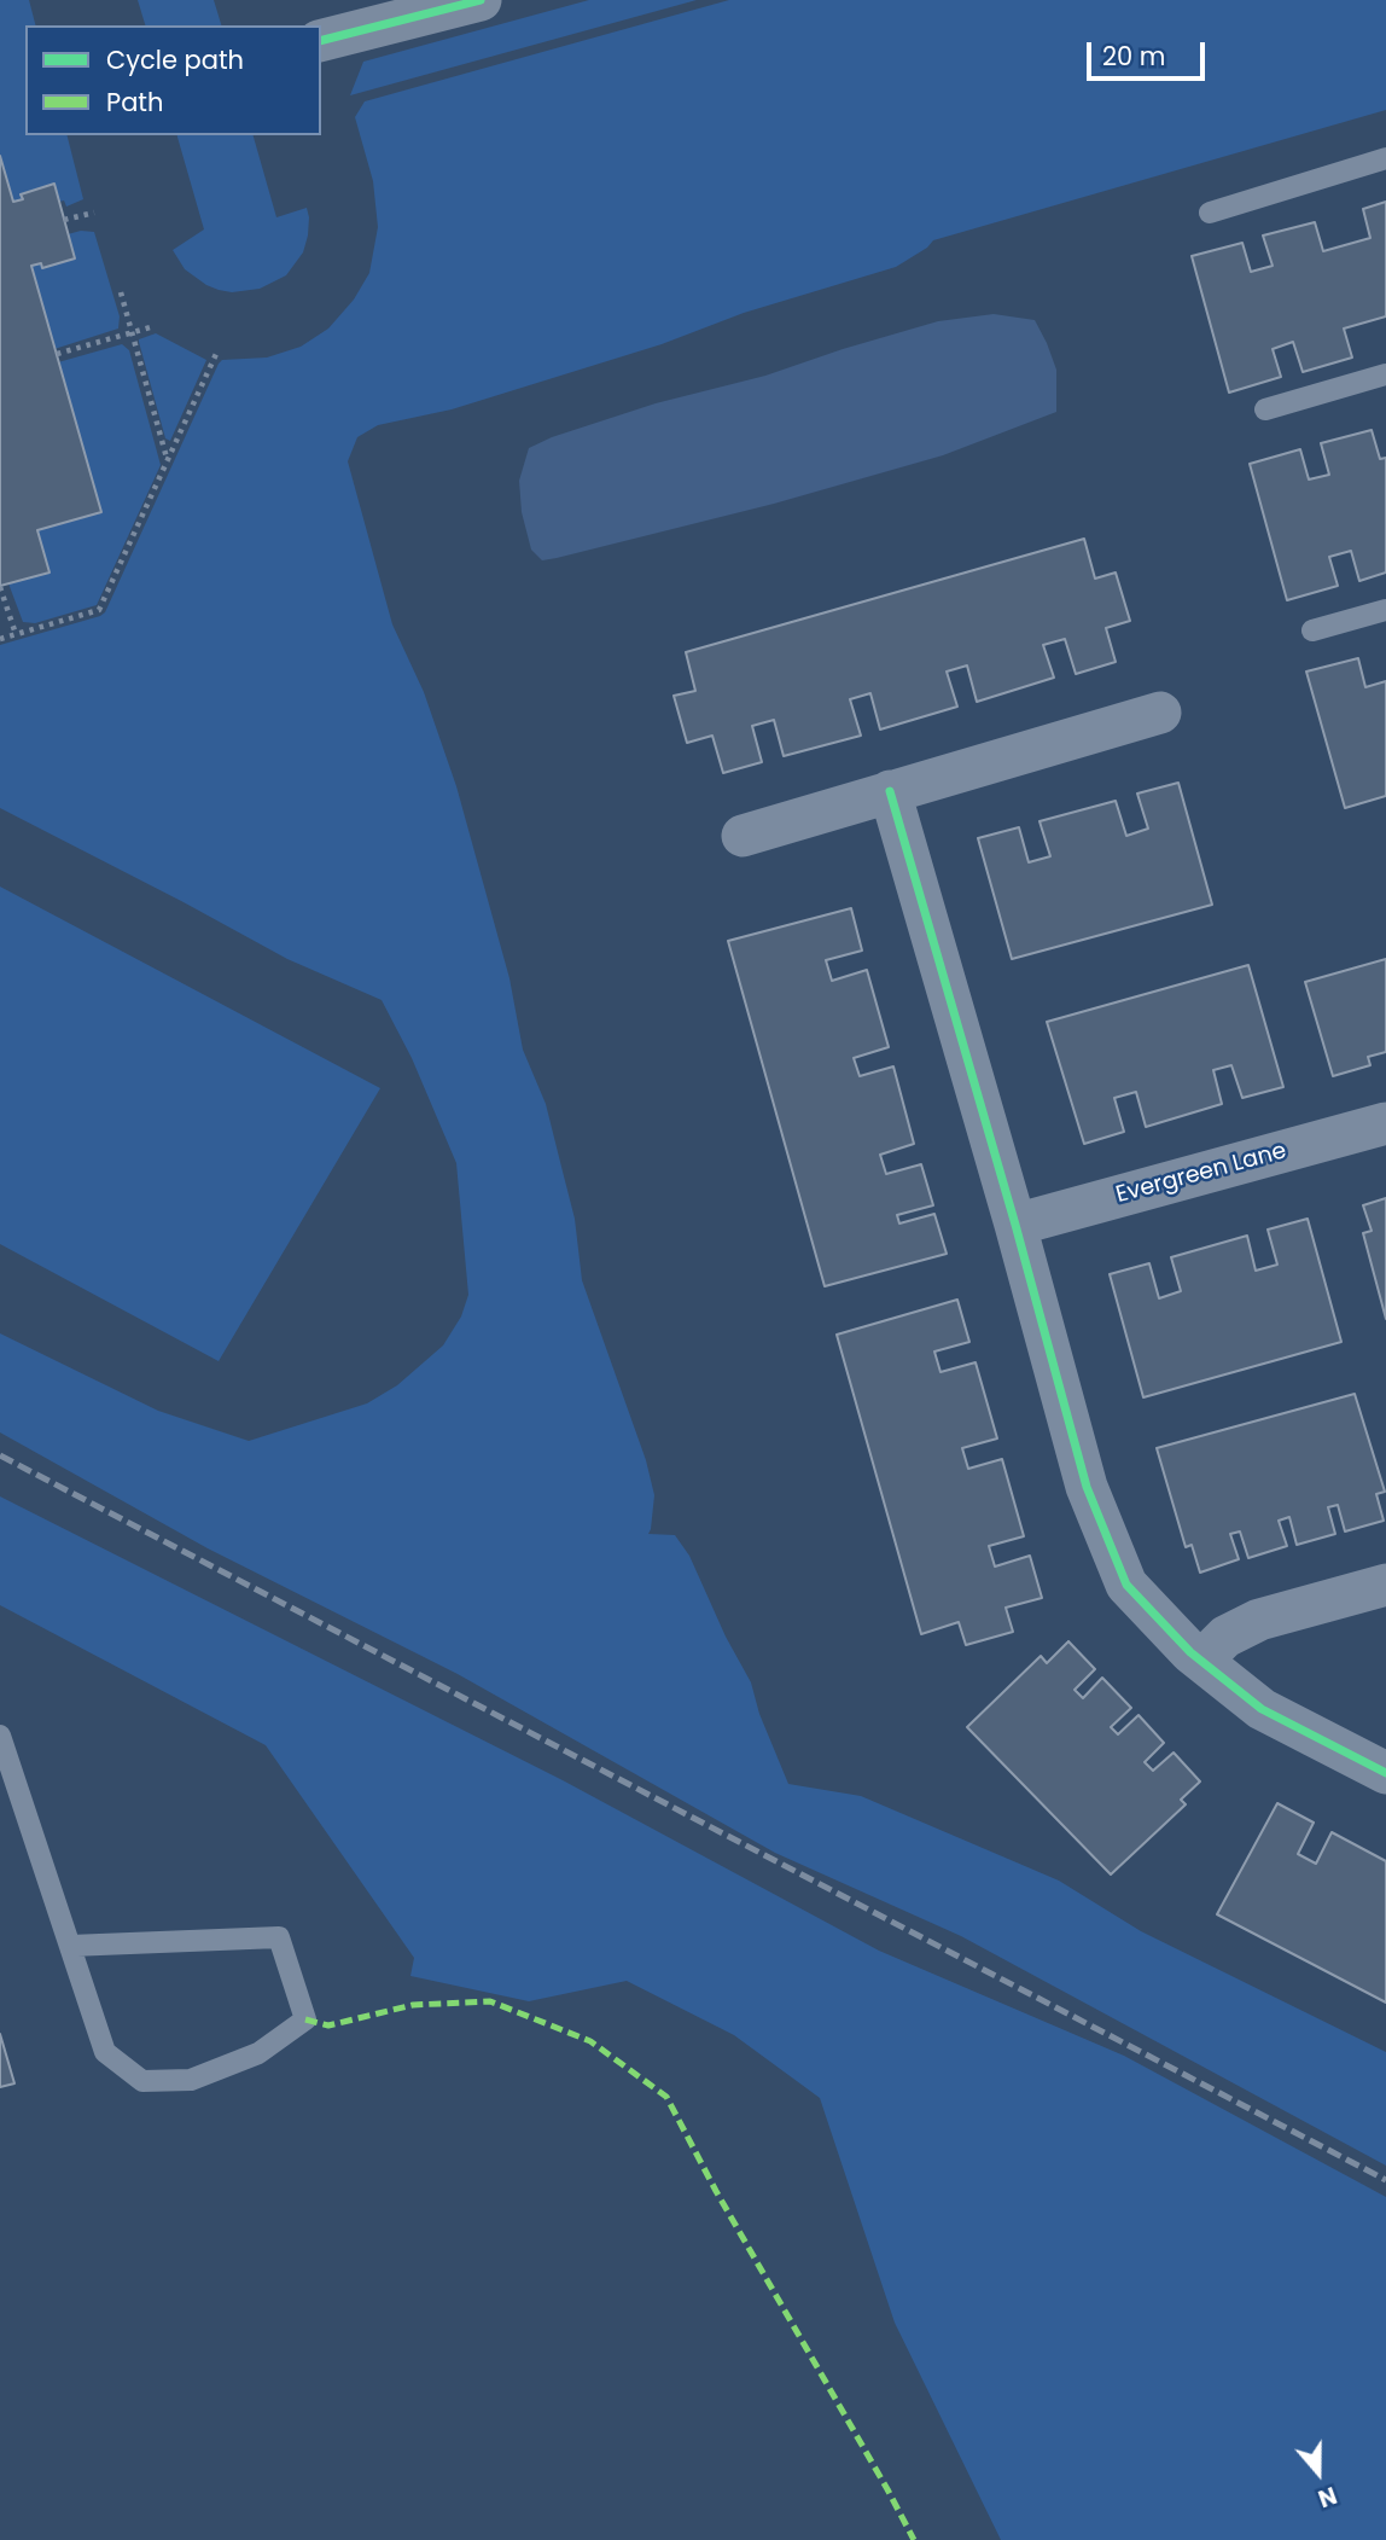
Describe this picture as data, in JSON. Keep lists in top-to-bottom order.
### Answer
{
  "streets": {
    "street": ["Evergreen Lane"]
  },
  "legend": ["Cycle path", "Path"],
  "scale_bar": "20 m",
  "north": "bottom"
}
